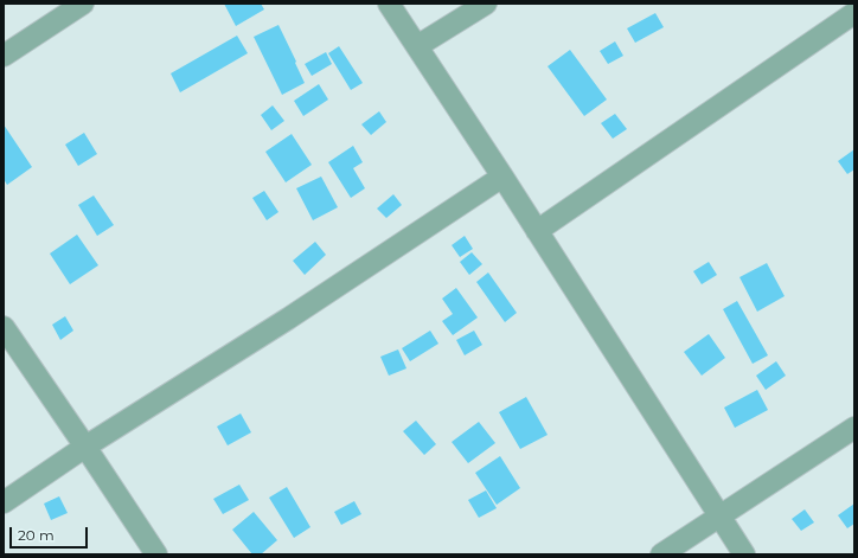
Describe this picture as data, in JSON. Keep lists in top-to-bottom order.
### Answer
{
  "scale_bar": "20 m"
}
